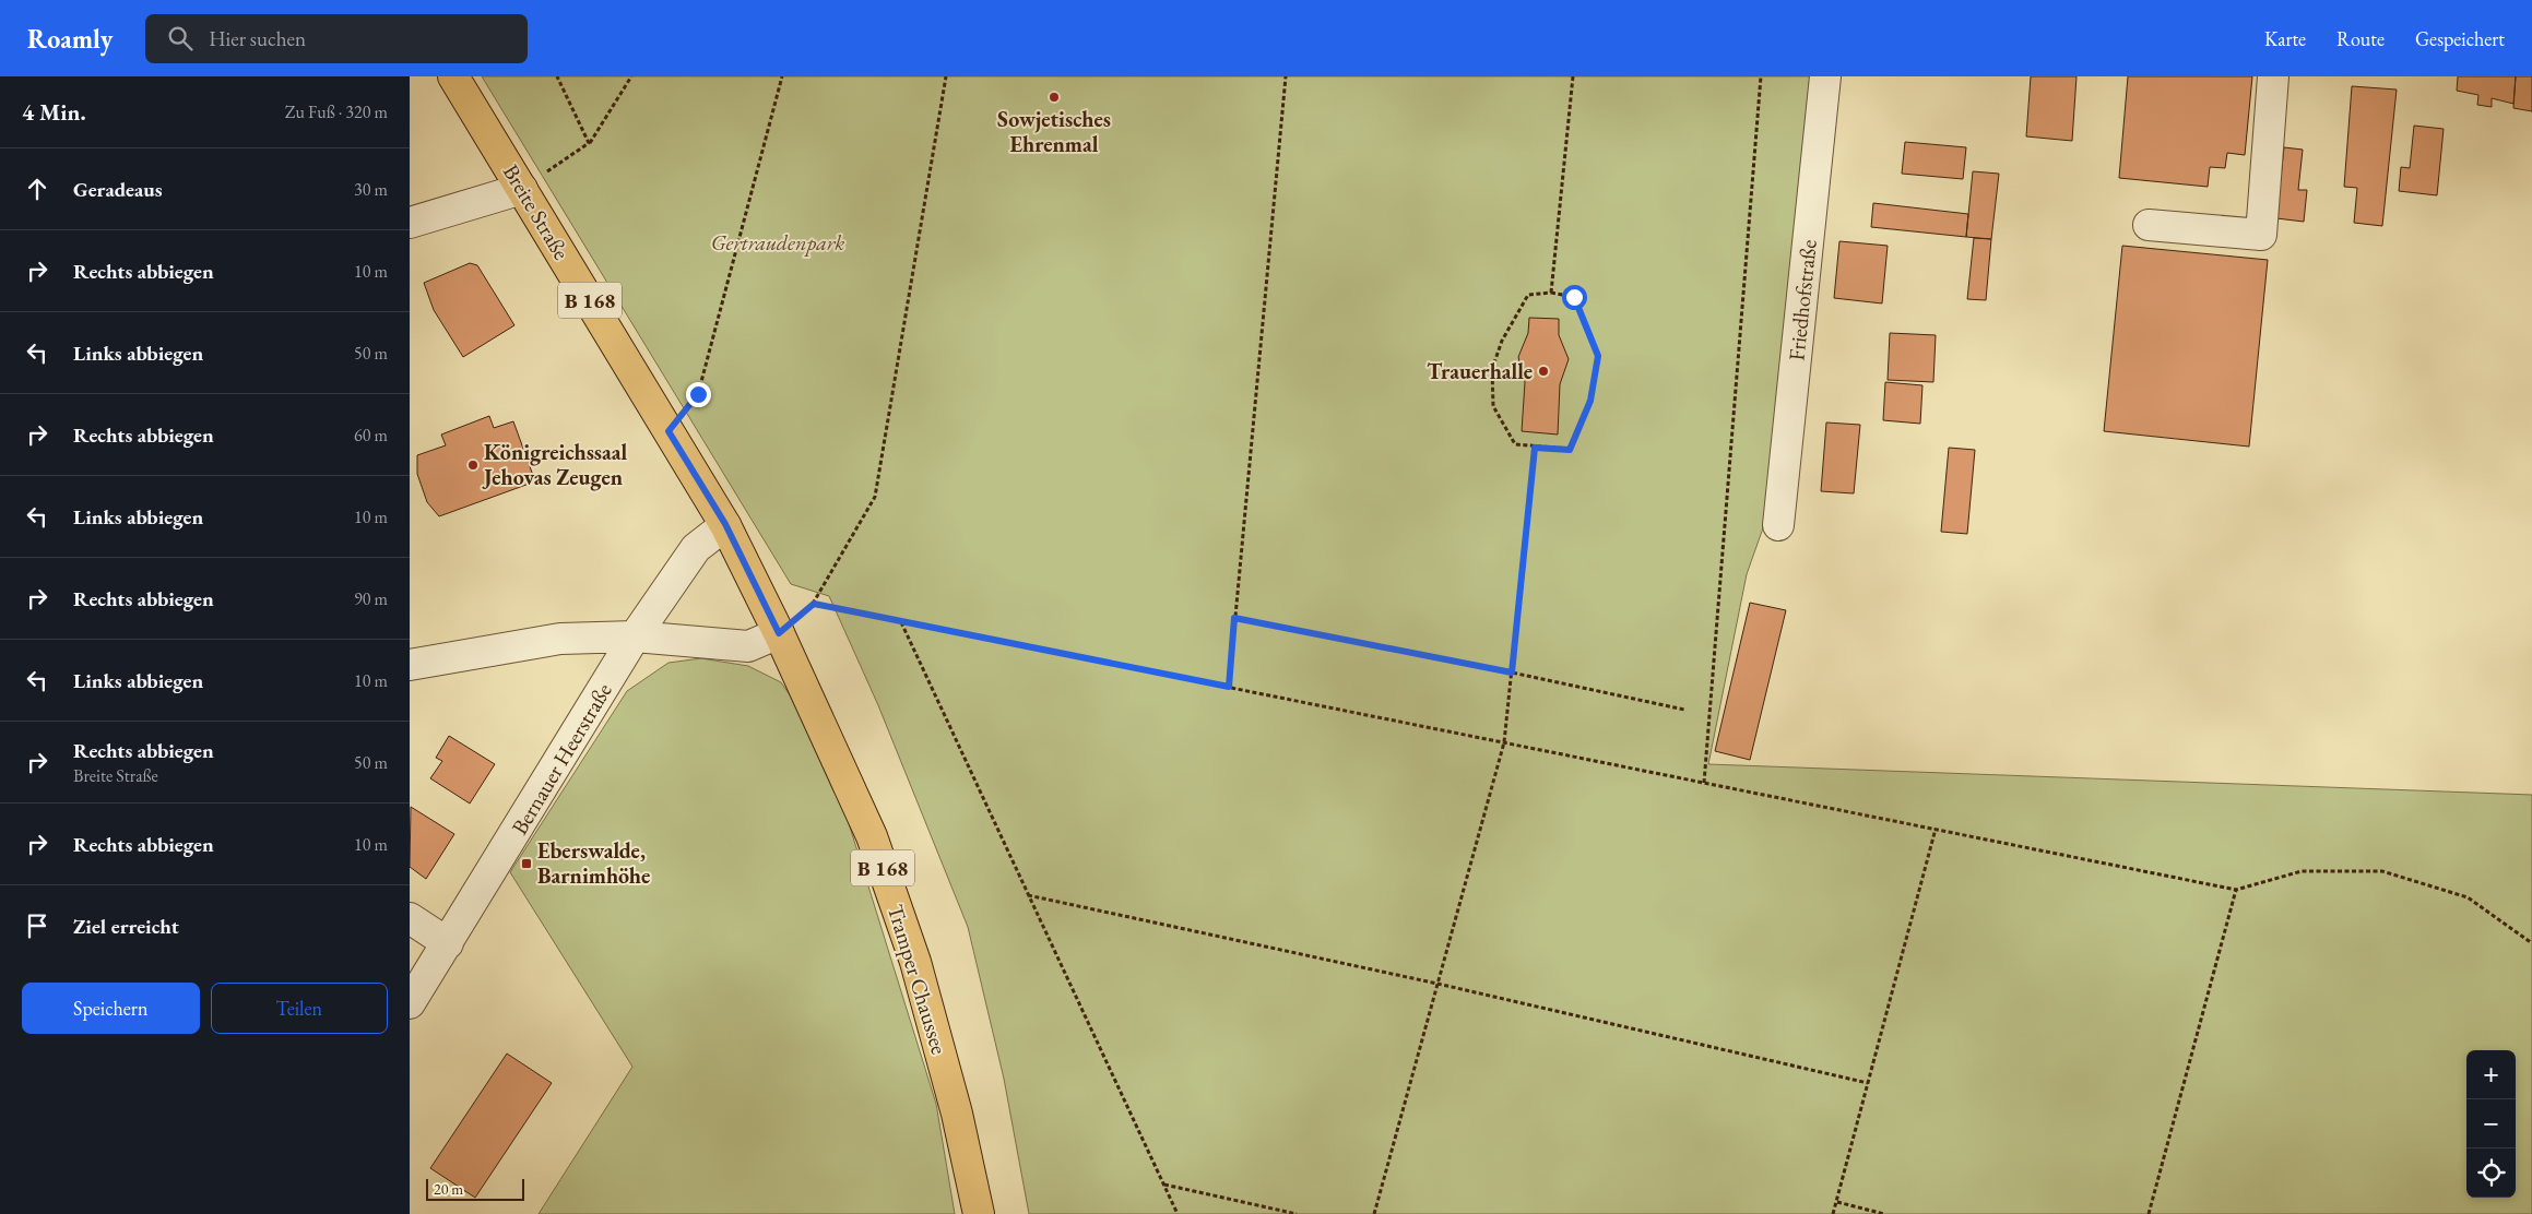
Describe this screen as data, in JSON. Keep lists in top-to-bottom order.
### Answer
{
  "streets": {
    "main road": ["Breite Straße", "B 168", "Tramper Chaussee"],
    "street": ["Friedhofstraße", "Bernauer Heerstraße"]
  },
  "crossings": [
    ["Breite Straße", "Bernauer Heerstraße"],
    ["Breite Straße", "Tramper Chaussee"]
  ],
  "parks": ["Gertraudenpark"],
  "places": {
    "other": ["Sowjetisches Ehrenmal", "Trauerhalle", "Königreichssaal Jehovas Zeugen"],
    "transit": ["Eberswalde, Barnimhöhe"]
  },
  "scale_bar": "20 m",
  "page": {
    "header": "Roamly",
    "search": "Hier suchen",
    "nav": ["Karte", "Route", "Gespeichert"],
    "heading": ["4 Min.", "Zu Fuß · 320 m"],
    "list": [
      ["Geradeaus", "30 m"],
      ["Rechts abbiegen", "10 m"],
      ["Links abbiegen", "50 m"],
      ["Rechts abbiegen", "60 m"],
      ["Links abbiegen", "10 m"],
      ["Rechts abbiegen", "90 m"],
      ["Links abbiegen", "10 m"],
      ["Rechts abbiegen", "Breite Straße", "50 m"],
      ["Rechts abbiegen", "10 m"],
      "Ziel erreicht"
    ],
    "buttons": ["Speichern", "Teilen"],
    "map_buttons": ["+", "−"],
    "scale": "20 m"
  }
}
